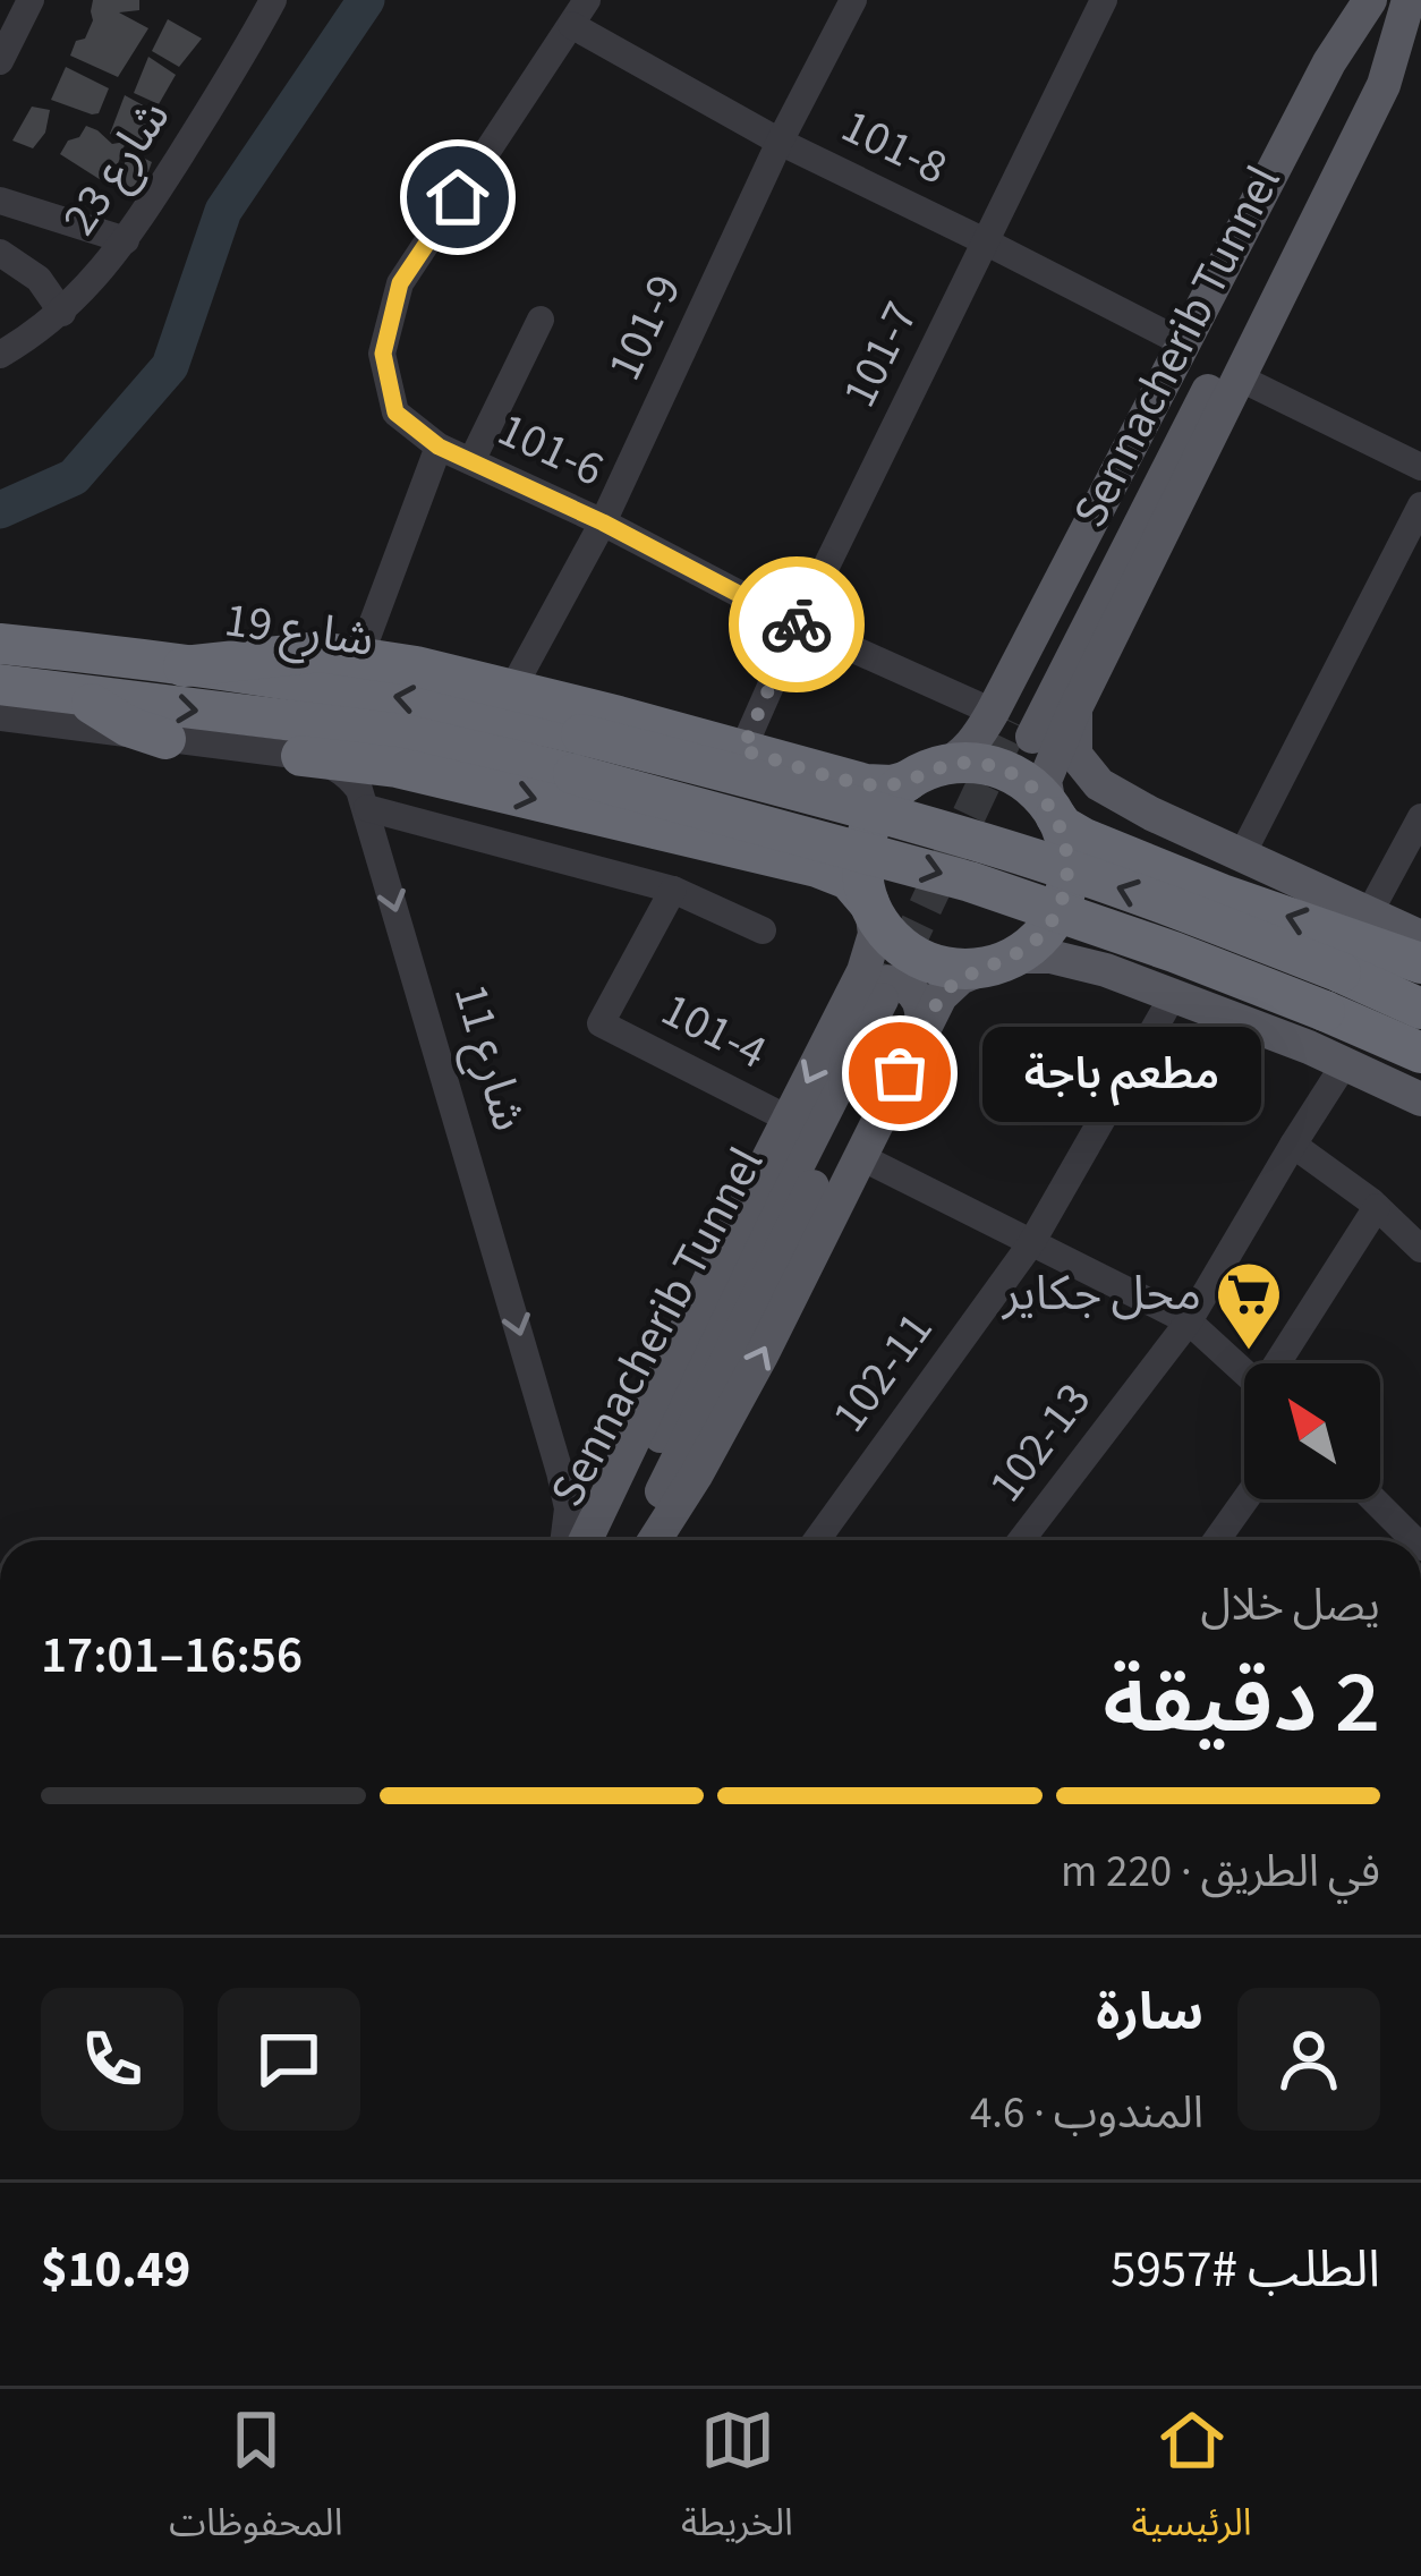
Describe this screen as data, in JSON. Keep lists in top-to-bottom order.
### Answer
{
  "streets": {
    "highway": ["شارع 19"],
    "main road": ["Sennacherib Tunnel"],
    "street": [
      "101-8",
      "شارع 23",
      "101-9",
      "101-7",
      "101-6",
      "101-4",
      "شارع 11",
      "102-11",
      "102-13"
    ]
  },
  "crossings": [
    ["101-8", "101-9"],
    ["101-8", "101-7"],
    ["101-9", "101-6"],
    ["Sennacherib Tunnel", "101-6"],
    ["101-7", "101-6"],
    ["شارع 19", "شارع 11"]
  ],
  "one_way": ["شارع 11"],
  "places": {
    "other": ["مطعم باجة"],
    "supermarket": ["محل جكاير"]
  },
  "north": "top left",
  "page": {
    "bubble": "مطعم باجة",
    "heading": ["2 دقيقة", "يصل خلال", "16:56–17:01"],
    "panel": [
      "سارة",
      "المندوب · 4.6",
      "الطلب #5957",
      "$10.49"
    ],
    "bar": "في الطريق · 220 m",
    "tabs": ["الرئيسية", "الخريطة", "المحفوظات"]
  }
}
